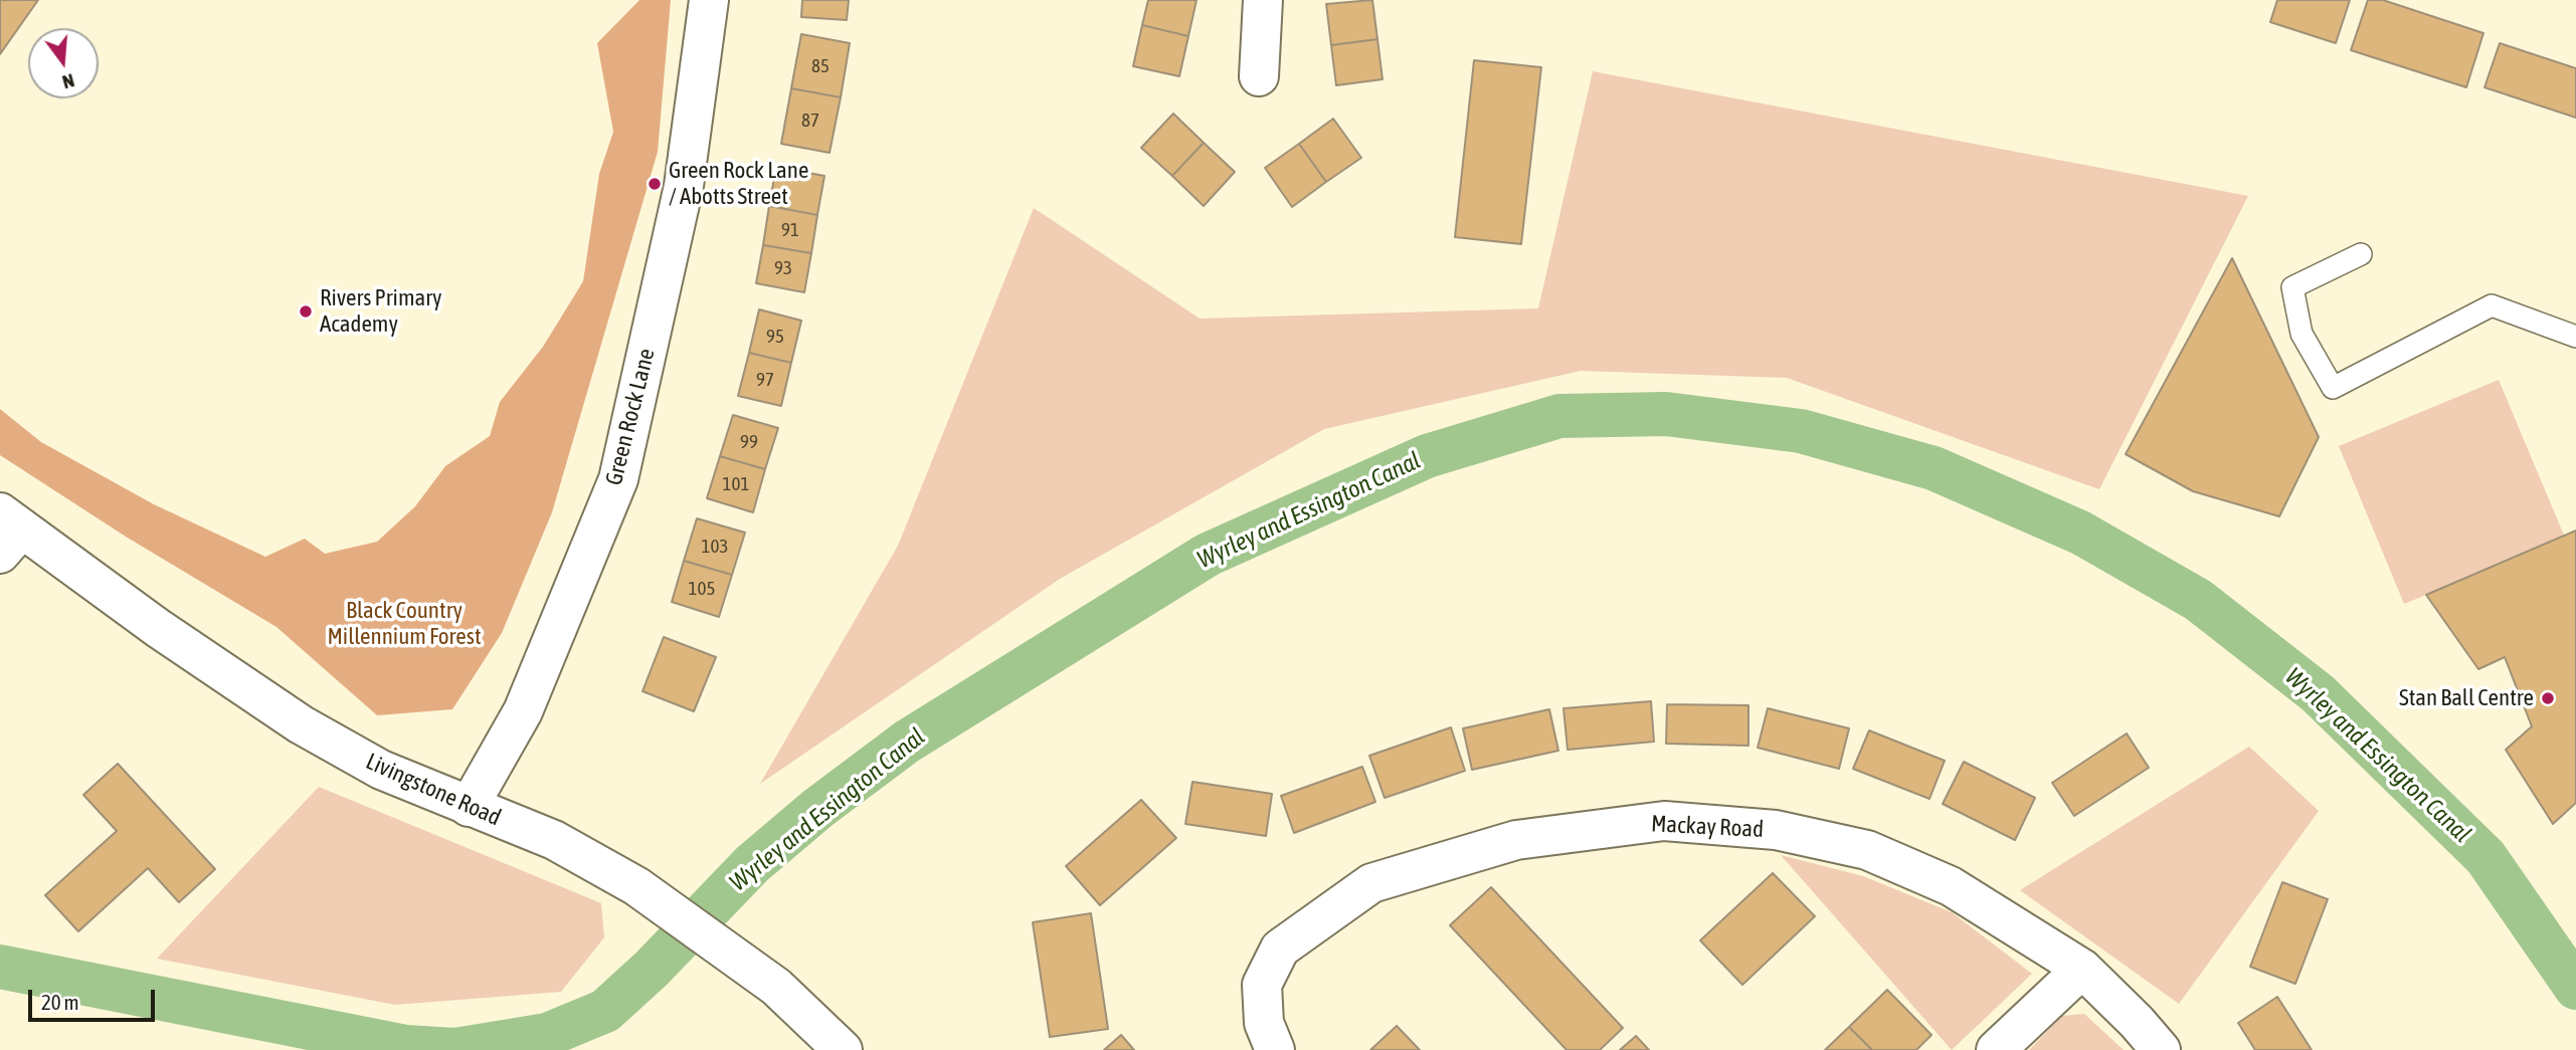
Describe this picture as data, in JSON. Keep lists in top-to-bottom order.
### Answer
{
  "streets": {
    "street": ["Green Rock Lane", "Livingstone Road", "Mackay Road"]
  },
  "crossings": [
    ["Green Rock Lane", "Livingstone Road"]
  ],
  "water": ["Wyrley and Essington Canal"],
  "parks": ["Black Country Millennium Forest"],
  "places": ["Green Rock Lane / Abotts Street", "Rivers Primary Academy", "Stan Ball Centre"],
  "house_numbers": [
    "85",
    "87",
    "91",
    "93",
    "95",
    "97",
    "99",
    "101",
    "103",
    "105"
  ],
  "scale_bar": "20 m",
  "north": "bottom"
}
